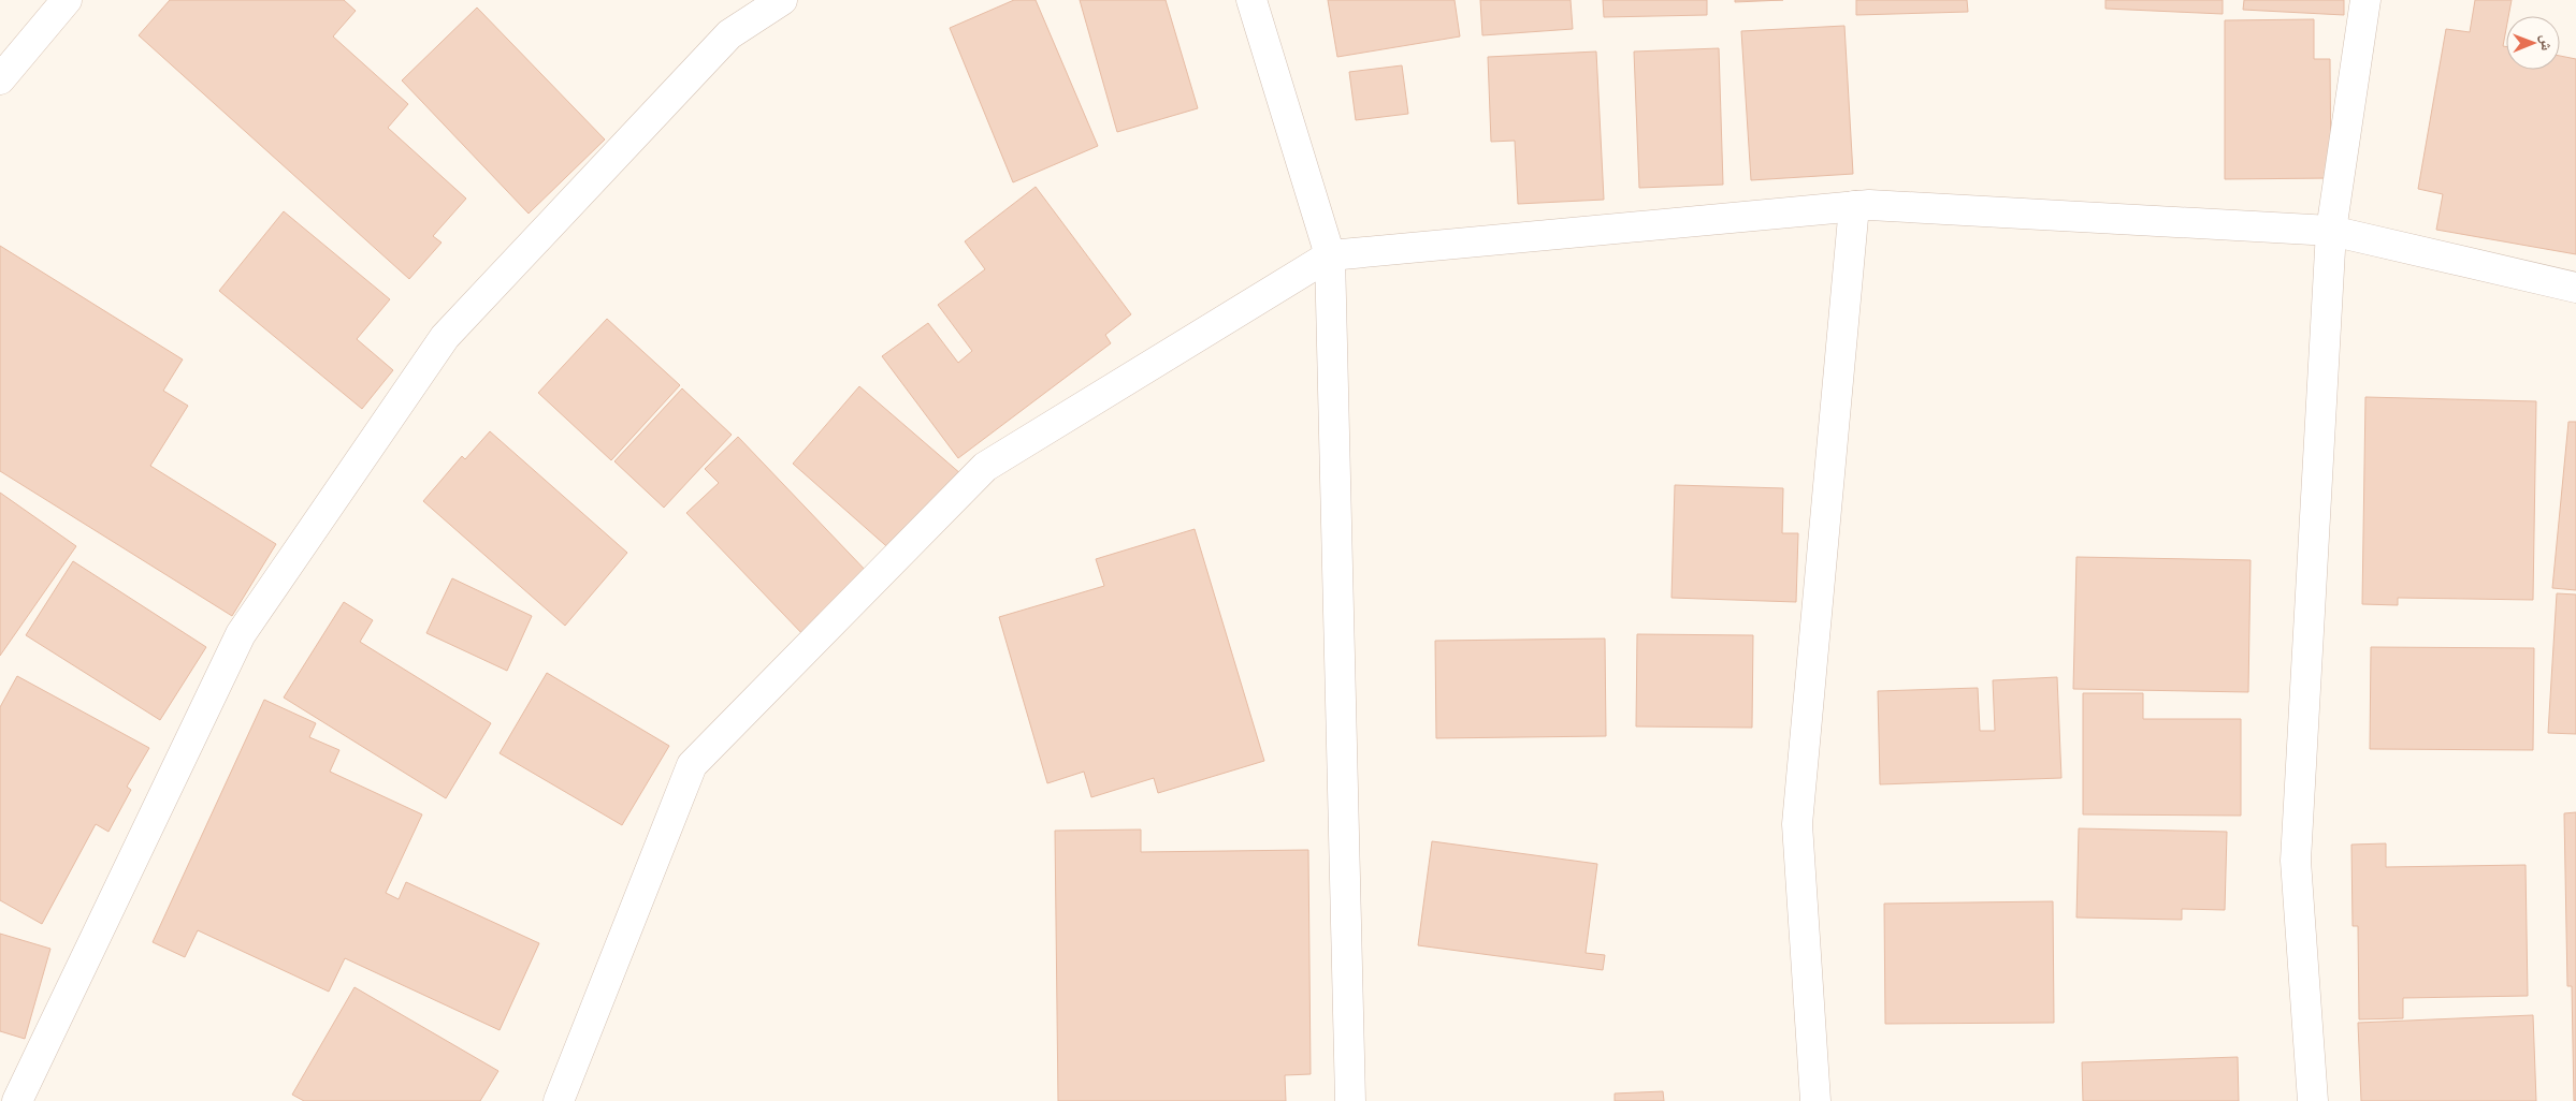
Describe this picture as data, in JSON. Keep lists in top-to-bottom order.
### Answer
{
  "north": "right"
}
